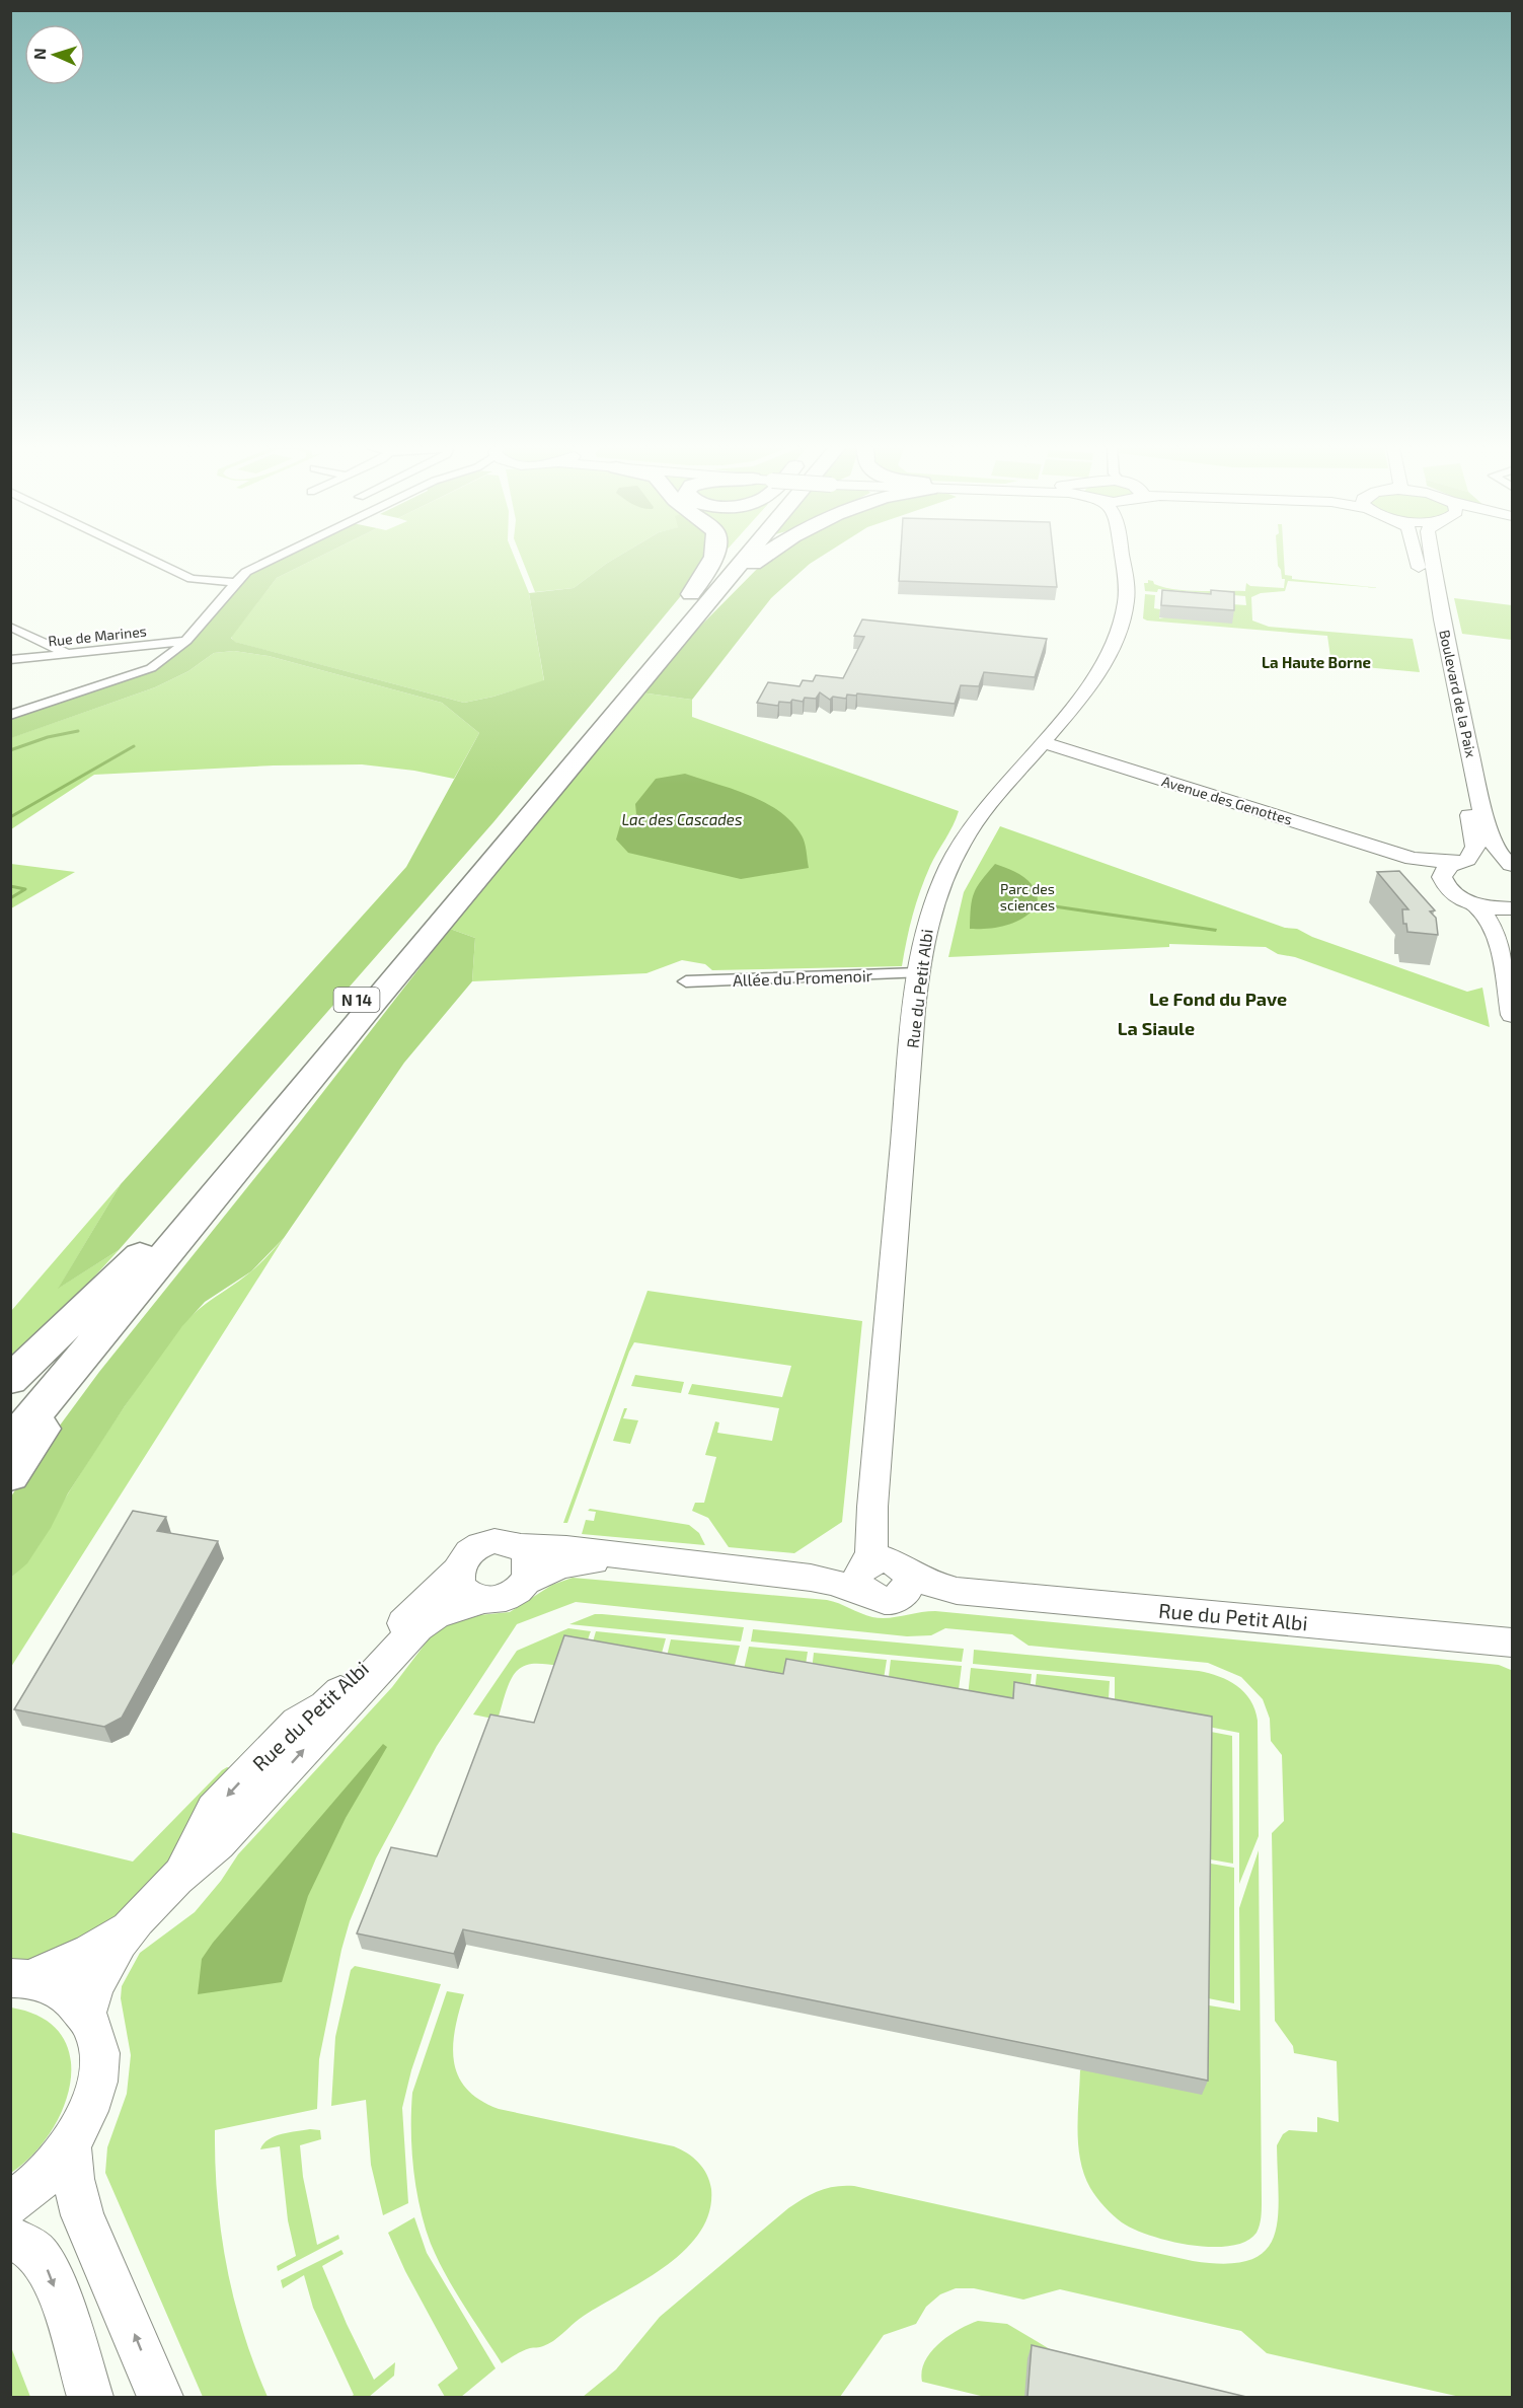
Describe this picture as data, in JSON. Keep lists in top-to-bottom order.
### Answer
{
  "streets": {
    "highway": ["N 14"],
    "main road": ["Boulevard de la Paix", "Avenue des Genottes", "Rue du Petit Albi"],
    "street": ["Rue de Marines", "Allée du Promenoir"]
  },
  "crossings": [
    ["Boulevard de la Paix", "Avenue des Genottes"],
    ["Avenue des Genottes", "Rue du Petit Albi"],
    ["Allée du Promenoir", "Rue du Petit Albi"]
  ],
  "districts": ["La Haute Borne", "Le Fond du Pave", "La Siaule"],
  "water": ["Lac des Cascades"],
  "parks": ["Parc des sciences"],
  "north": "left"
}
